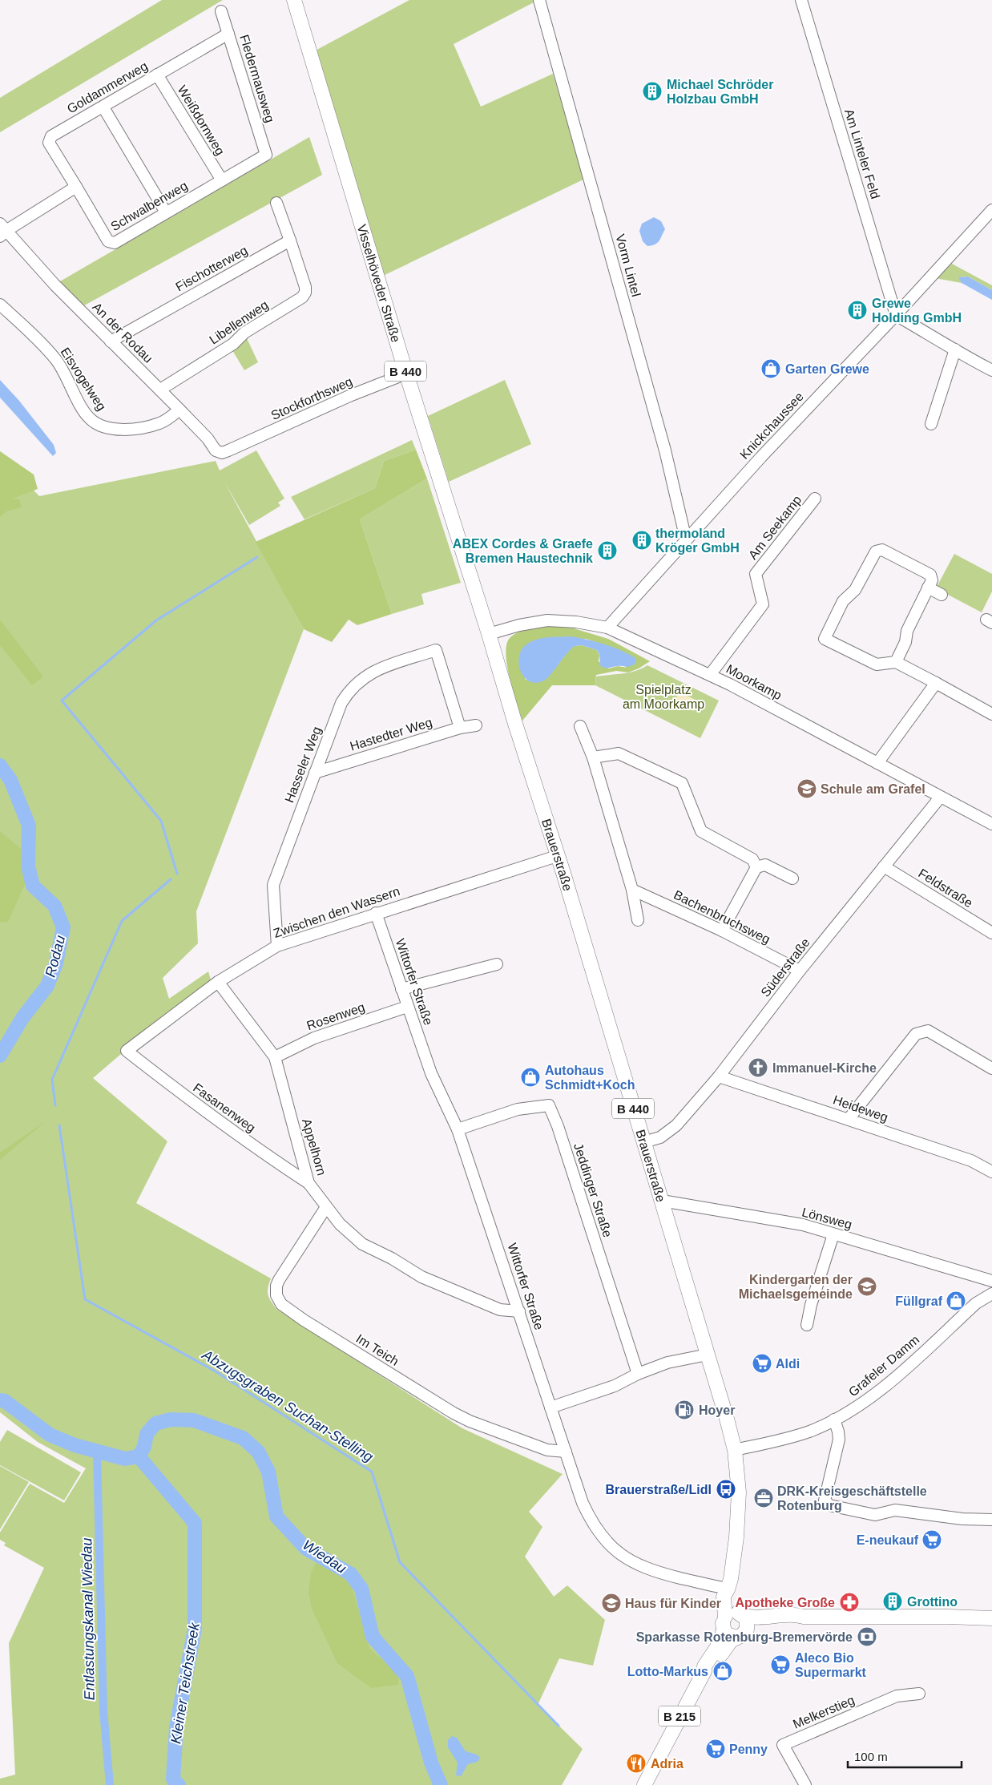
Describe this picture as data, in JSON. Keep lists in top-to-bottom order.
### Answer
{
  "streets": {
    "main road": [
      "Visselhöveder Straße",
      "B 440",
      "Brauerstraße",
      "B 215"
    ],
    "street": [
      "Fledermausweg",
      "Goldammerweg",
      "Weißdornweg",
      "Am Linteler Feld",
      "Schwalbenweg",
      "Vorm Lintel",
      "Fischotterweg",
      "Libellenweg",
      "An der Rodau",
      "Eisvogelweg",
      "Stockforthsweg",
      "Knickchaussee",
      "Am Seekamp",
      "Moorkamp",
      "Hastedter Weg",
      "Hasseler Weg",
      "Feldstraße",
      "Zwischen den Wassern",
      "Bachenbruchsweg",
      "Süderstraße",
      "Wittorfer Straße",
      "Rosenweg",
      "Fasanenweg",
      "Heideweg",
      "Appelhorn",
      "Jeddinger Straße",
      "Lönsweg",
      "Im Teich",
      "Grafeler Damm",
      "Melkerstieg"
    ]
  },
  "crossings": [
    ["Fledermausweg", "Goldammerweg"],
    ["Fledermausweg", "Schwalbenweg"],
    ["Goldammerweg", "Weißdornweg"],
    ["Goldammerweg", "Schwalbenweg"],
    ["Weißdornweg", "Schwalbenweg"],
    ["Am Linteler Feld", "Knickchaussee"],
    ["Vorm Lintel", "Knickchaussee"],
    ["Fischotterweg", "Libellenweg"],
    ["Fischotterweg", "An der Rodau"],
    ["Visselhöveder Straße", "Stockforthsweg"],
    ["Visselhöveder Straße", "Moorkamp"],
    ["Visselhöveder Straße", "Brauerstraße"],
    ["Libellenweg", "An der Rodau"],
    ["An der Rodau", "Eisvogelweg"],
    ["An der Rodau", "Stockforthsweg"],
    ["Knickchaussee", "Moorkamp"],
    ["Am Seekamp", "Moorkamp"],
    ["Moorkamp", "Brauerstraße"],
    ["Moorkamp", "Süderstraße"],
    ["Hastedter Weg", "Hasseler Weg"],
    ["Hasseler Weg", "Zwischen den Wassern"],
    ["Brauerstraße", "Zwischen den Wassern"],
    ["Brauerstraße", "Süderstraße"],
    ["Brauerstraße", "Wittorfer Straße"],
    ["Brauerstraße", "Lönsweg"],
    ["Brauerstraße", "Grafeler Damm"],
    ["Brauerstraße", "B 215"],
    ["Feldstraße", "Süderstraße"],
    ["Zwischen den Wassern", "Wittorfer Straße"],
    ["Zwischen den Wassern", "Fasanenweg"],
    ["Zwischen den Wassern", "Appelhorn"],
    ["Bachenbruchsweg", "Süderstraße"],
    ["Süderstraße", "Heideweg"],
    ["Wittorfer Straße", "Rosenweg"],
    ["Wittorfer Straße", "Appelhorn"],
    ["Wittorfer Straße", "Jeddinger Straße"],
    ["Wittorfer Straße", "Im Teich"],
    ["Rosenweg", "Appelhorn"],
    ["Fasanenweg", "Appelhorn"],
    ["Appelhorn", "Im Teich"]
  ],
  "water": [
    "Rodau",
    "Abzugsgraben Suchan-Stelling",
    "Wiedau",
    "Entlastungskanal Wiedau",
    "Kleiner Teichstreek"
  ],
  "parks": ["Spielplatz am Moorkamp"],
  "places": {
    "building": [
      "Michael Schröder Holzbau GmbH",
      "Grewe Holding GmbH",
      "thermoland Kröger GmbH",
      "ABEX Cordes & Graefe Bremen Haustechnik",
      "Grottino"
    ],
    "shop": [
      "Garten Grewe",
      "Autohaus Schmidt+Koch",
      "Füllgraf",
      "Lotto-Markus"
    ],
    "school or university": ["Schule am Grafel", "Kindergarten der Michaelsgemeinde", "Haus für Kinder"],
    "church": ["Immanuel-Kirche"],
    "supermarket": [
      "Aldi",
      "E-neukauf",
      "Aleco Bio Supermarkt",
      "Penny"
    ],
    "fuel station": ["Hoyer"],
    "bus stop": ["Brauerstraße/Lidl"],
    "office": ["DRK-Kreisgeschäftstelle Rotenburg"],
    "pharmacy": ["Apotheke Große"],
    "bank": ["Sparkasse Rotenburg-Bremervörde"],
    "restaurant": ["Adria"]
  },
  "scale_bar": "100 m"
}
